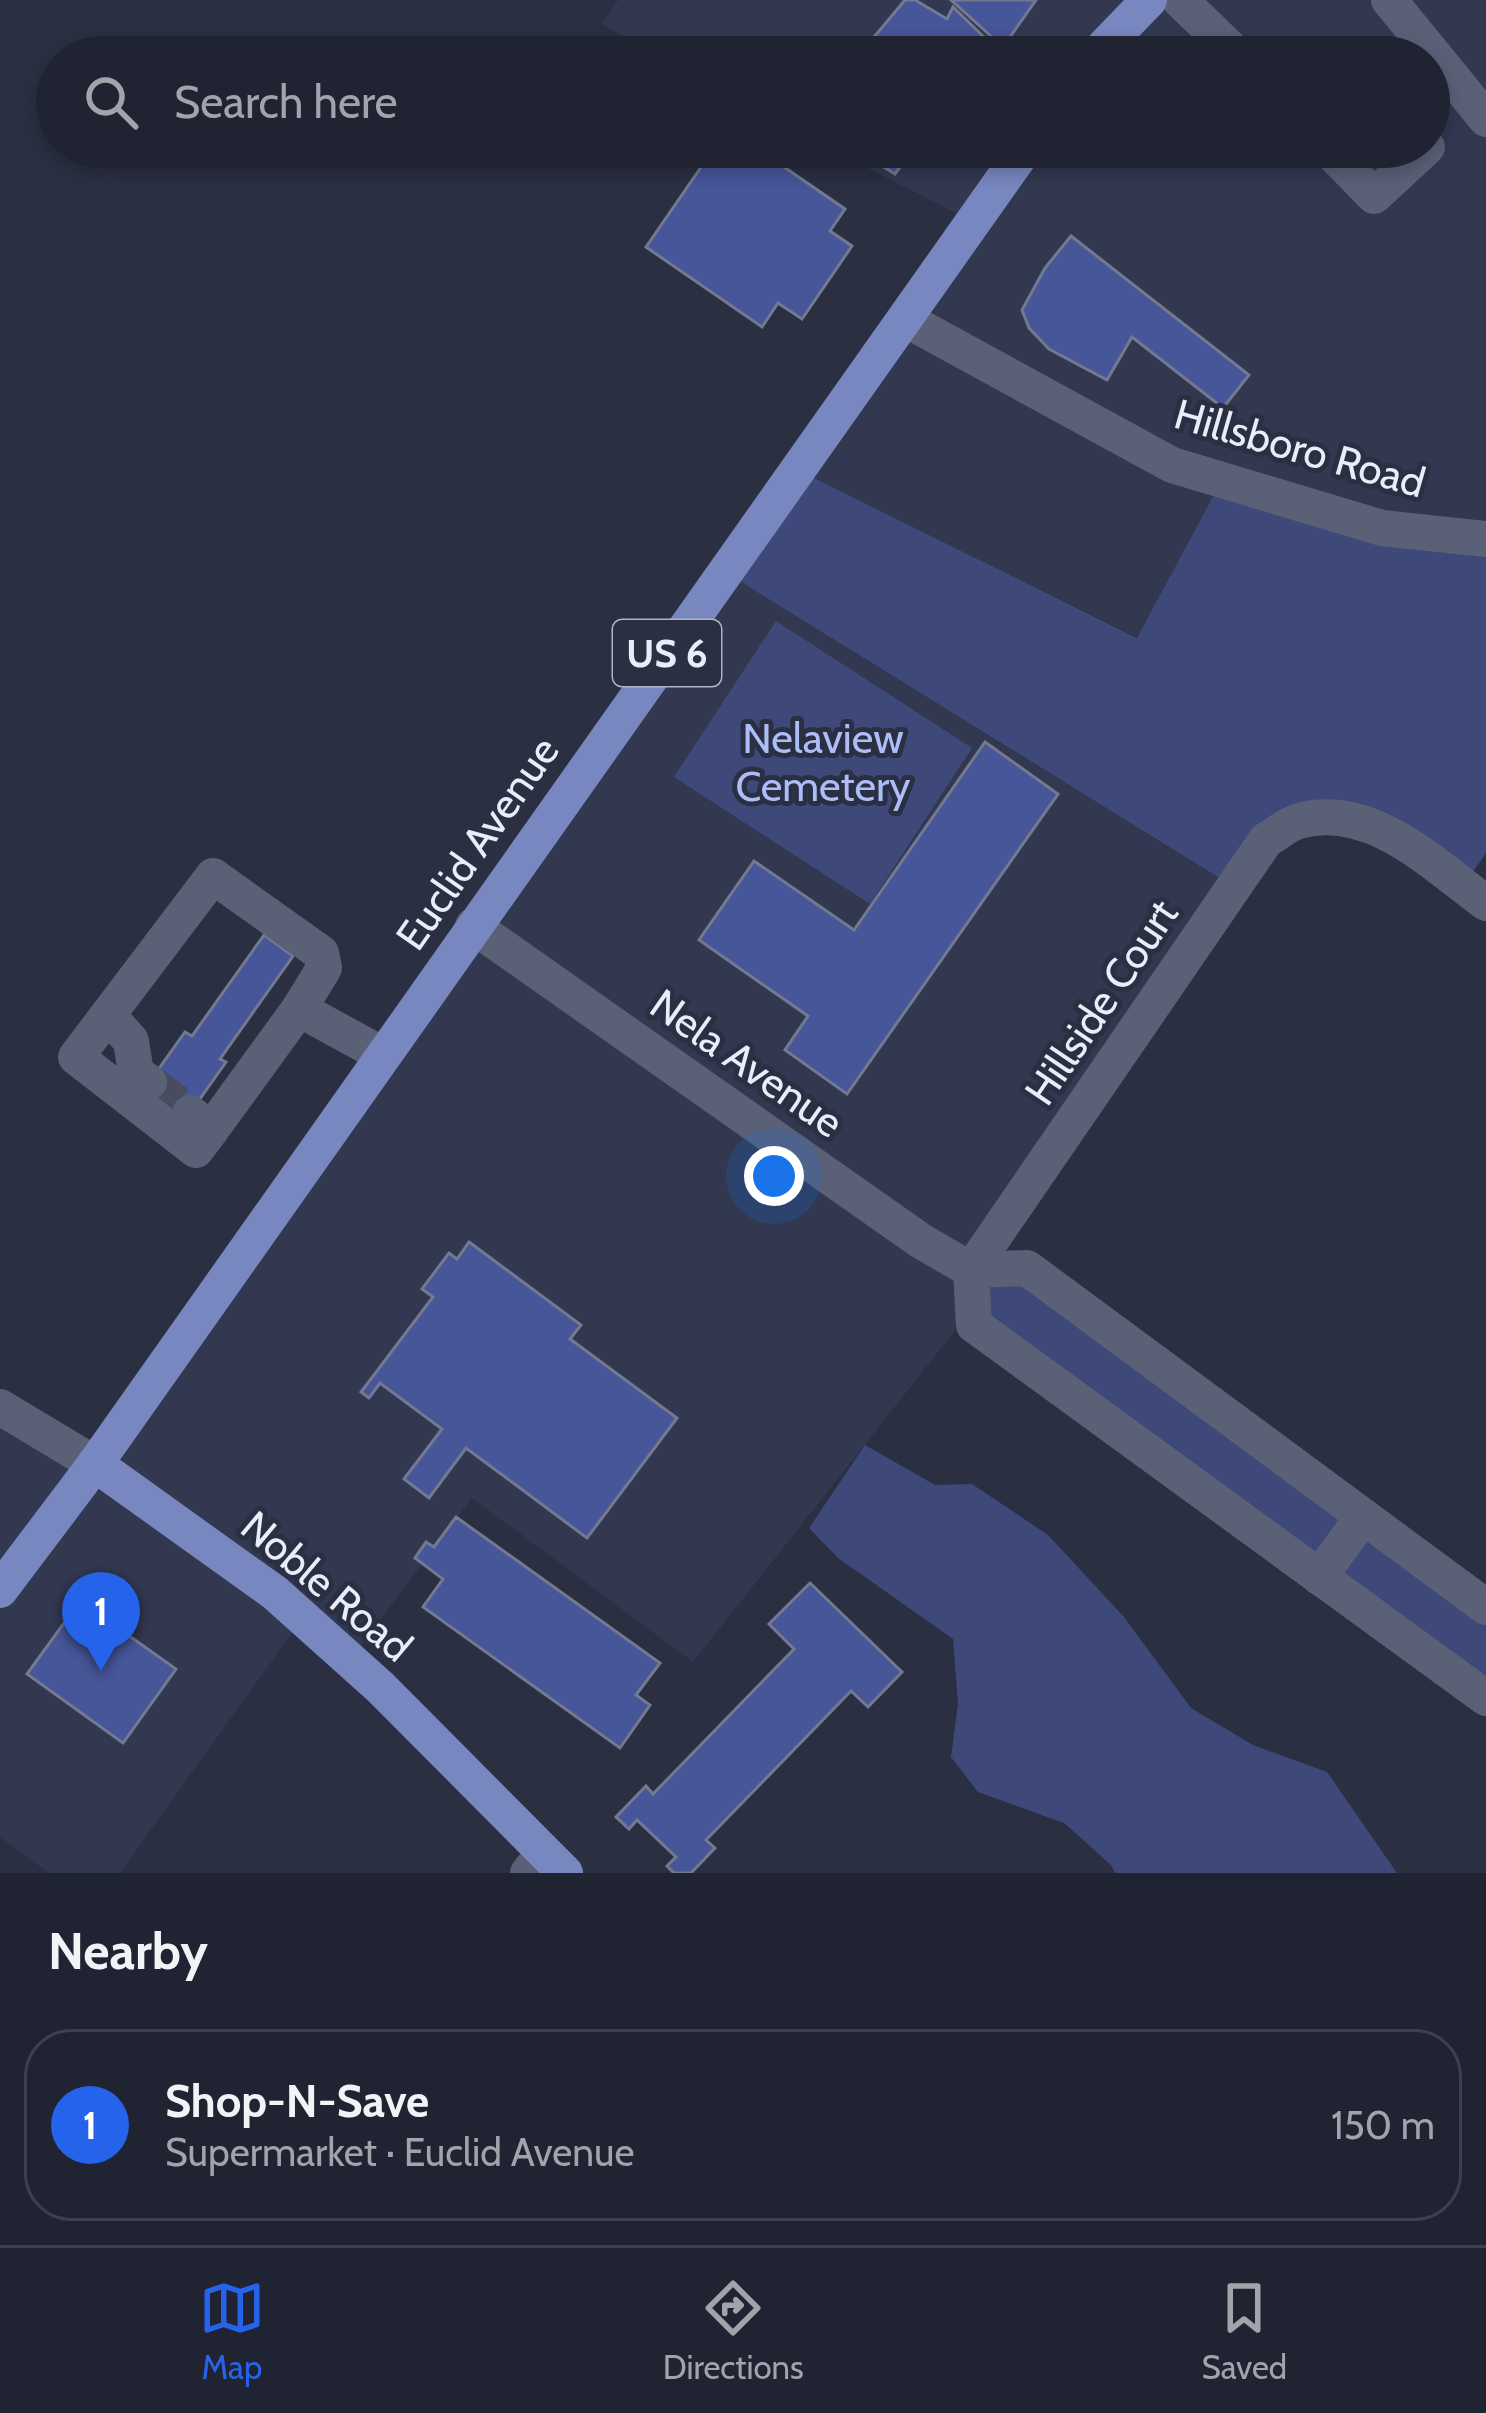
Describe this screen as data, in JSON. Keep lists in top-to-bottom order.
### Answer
{
  "streets": {
    "main road": ["US 6", "Euclid Avenue", "Noble Road"],
    "street": ["Hillsboro Road", "Hillside Court", "Nela Avenue"]
  },
  "crossings": [
    ["Hillsboro Road", "Euclid Avenue"],
    ["Euclid Avenue", "Nela Avenue"],
    ["Euclid Avenue", "Noble Road"],
    ["Hillside Court", "Nela Avenue"]
  ],
  "parks": ["Nelaview Cemetery"],
  "page": {
    "search": "Search here",
    "pins": "1",
    "heading": "Nearby",
    "list": [
      {
        "mark": "1",
        "name": "Shop-N-Save",
        "note": "Supermarket · Euclid Avenue",
        "value": "150 m"
      }
    ],
    "nav": ["Map", "Directions", "Saved"]
  }
}
